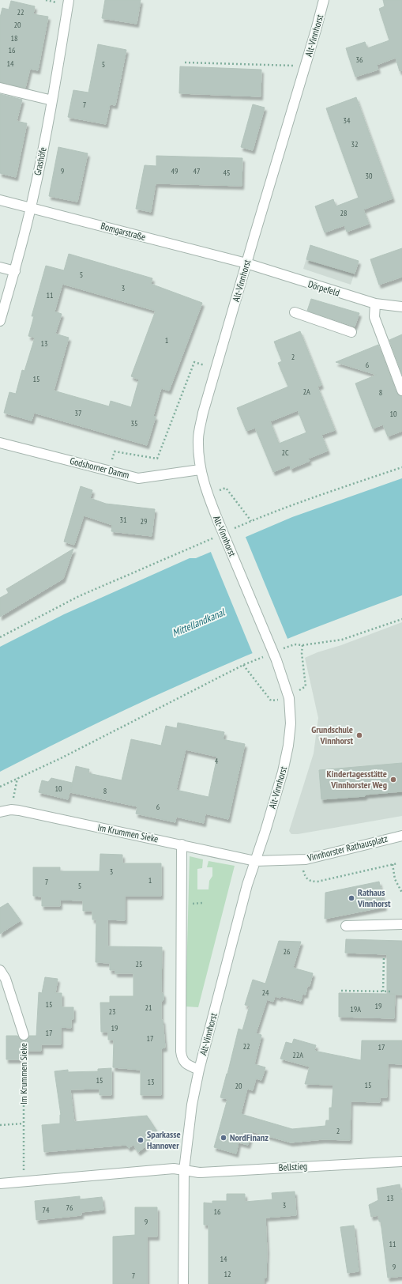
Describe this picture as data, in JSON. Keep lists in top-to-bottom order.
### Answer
{
  "streets": {
    "street": [
      "Alt-Vinnhorst",
      "Grashöfe",
      "Bomgarstraße",
      "Dörpefeld",
      "Godshorner Damm",
      "Im Krummen Sieke",
      "Vinnhorster Rathausplatz",
      "Bellstieg"
    ]
  },
  "crossings": [
    ["Alt-Vinnhorst", "Bomgarstraße"],
    ["Alt-Vinnhorst", "Dörpefeld"],
    ["Alt-Vinnhorst", "Godshorner Damm"],
    ["Alt-Vinnhorst", "Im Krummen Sieke"],
    ["Alt-Vinnhorst", "Vinnhorster Rathausplatz"],
    ["Alt-Vinnhorst", "Bellstieg"],
    ["Grashöfe", "Bomgarstraße"],
    ["Bomgarstraße", "Dörpefeld"],
    ["Im Krummen Sieke", "Vinnhorster Rathausplatz"]
  ],
  "water": ["Mittellandkanal"],
  "places": [
    "Grundschule Vinnhorst",
    "Kindertagesstätte Vinnhorster Weg",
    "Rathaus Vinnhorst",
    "NordFinanz",
    "Sparkasse Hannover"
  ],
  "house_numbers": [
    "22",
    "20",
    "18",
    "16",
    "36",
    "14",
    "5",
    "7",
    "34",
    "32",
    "9",
    "49",
    "47",
    "45",
    "30",
    "28",
    "5",
    "3",
    "11",
    "1",
    "13",
    "2",
    "6",
    "15",
    "2A",
    "8",
    "37",
    "10",
    "35",
    "2C",
    "31",
    "29",
    "4",
    "10",
    "8",
    "6",
    "3",
    "1",
    "7",
    "5",
    "26",
    "25",
    "24",
    "15",
    "19",
    "21",
    "19A",
    "23",
    "19",
    "17",
    "17",
    "22",
    "17",
    "22A",
    "15",
    "13",
    "15",
    "20",
    "2",
    "13",
    "3",
    "76",
    "74",
    "16",
    "9",
    "11",
    "14",
    "9",
    "12",
    "7"
  ]
}
